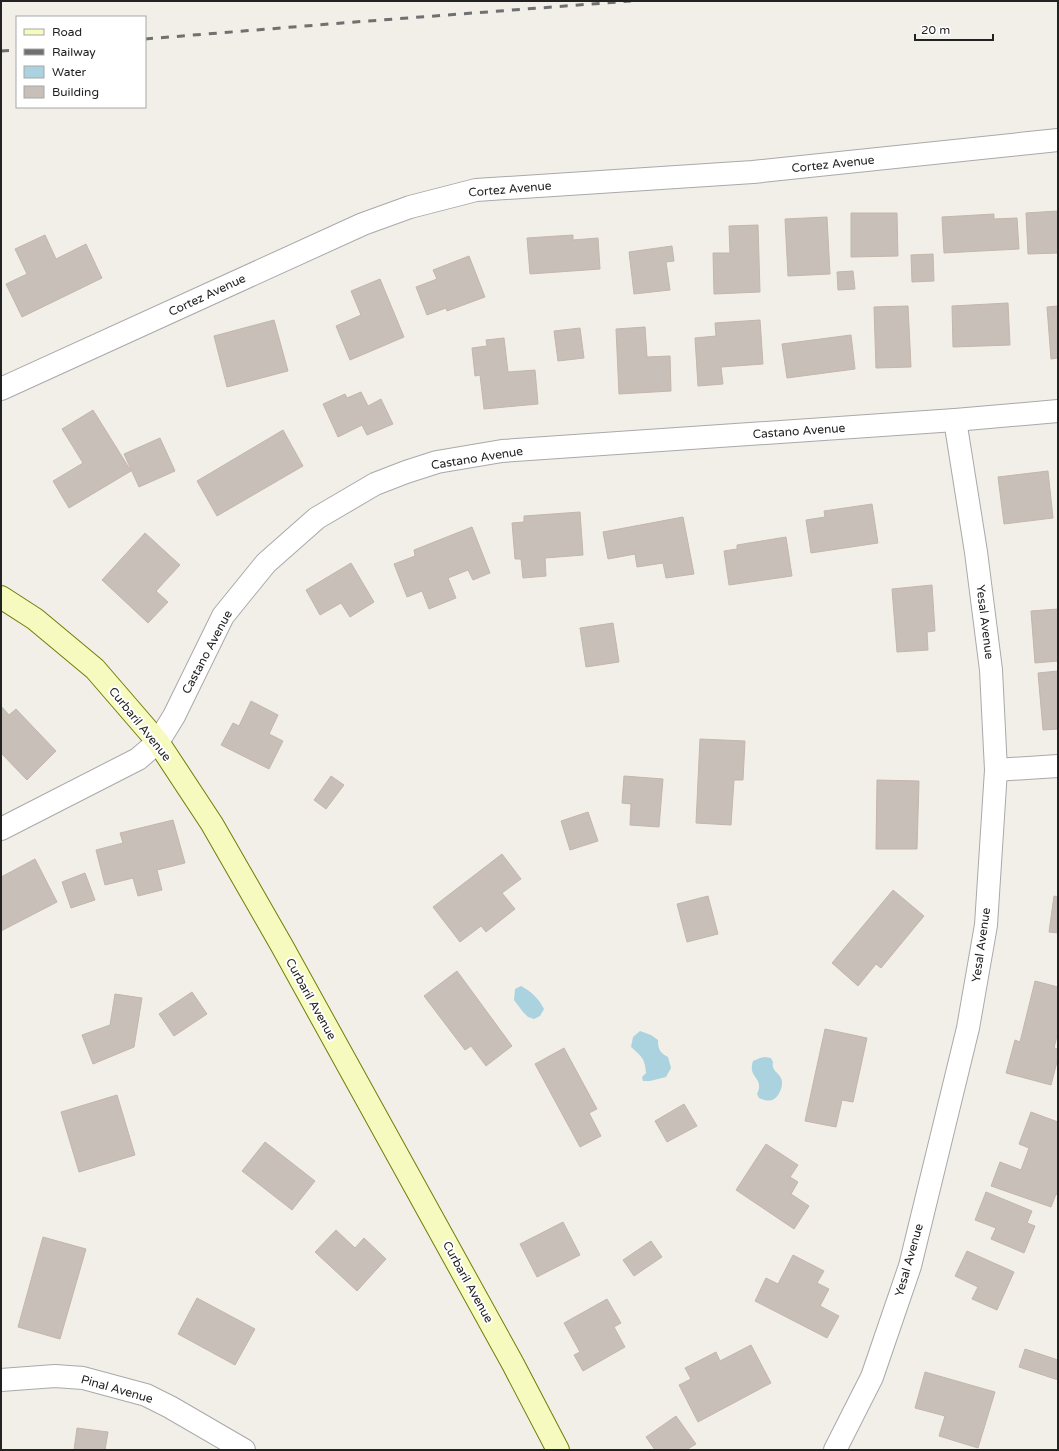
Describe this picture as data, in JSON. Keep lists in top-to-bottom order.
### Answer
{
  "streets": {
    "street": [
      "Cortez Avenue",
      "Castano Avenue",
      "Yesal Avenue",
      "Curbaril Avenue",
      "Pinal Avenue"
    ]
  },
  "crossings": [
    ["Castano Avenue", "Yesal Avenue"],
    ["Castano Avenue", "Curbaril Avenue"]
  ],
  "legend": [
    "Road",
    "Railway",
    "Water",
    "Building"
  ],
  "scale_bar": "20 m"
}
